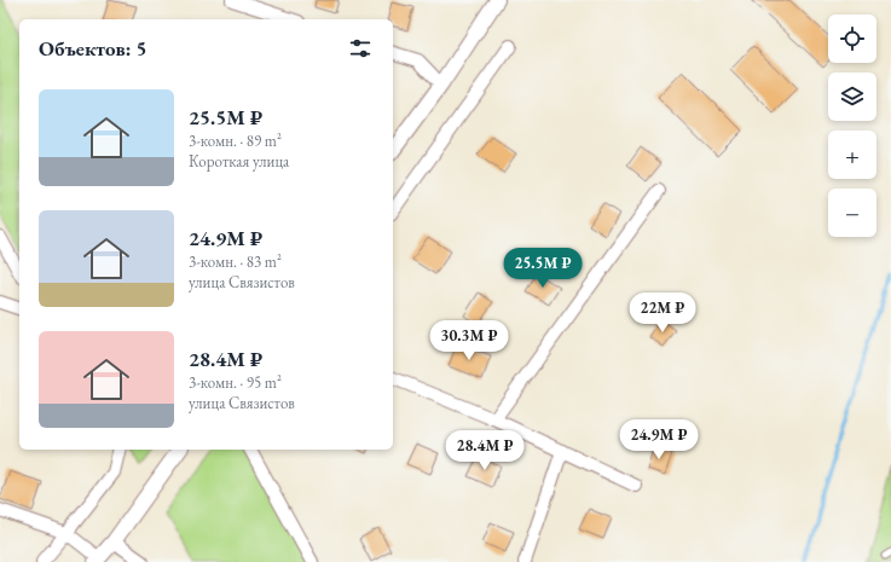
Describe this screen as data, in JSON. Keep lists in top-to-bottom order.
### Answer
{
  "page": {
    "map_buttons": ["+", "−"],
    "heading": "Объектов: 5",
    "list": [
      {
        "name": "25.5M ₽",
        "note": "3-комн. · 89 m² · Короткая улица"
      },
      {
        "name": "24.9M ₽",
        "note": "3-комн. · 83 m² · улица Связистов"
      },
      {
        "name": "28.4M ₽",
        "note": "3-комн. · 95 m² · улица Связистов"
      }
    ],
    "price": [
      "25.5M ₽",
      "22M ₽",
      "30.3M ₽",
      "24.9M ₽",
      "28.4M ₽"
    ]
  }
}
